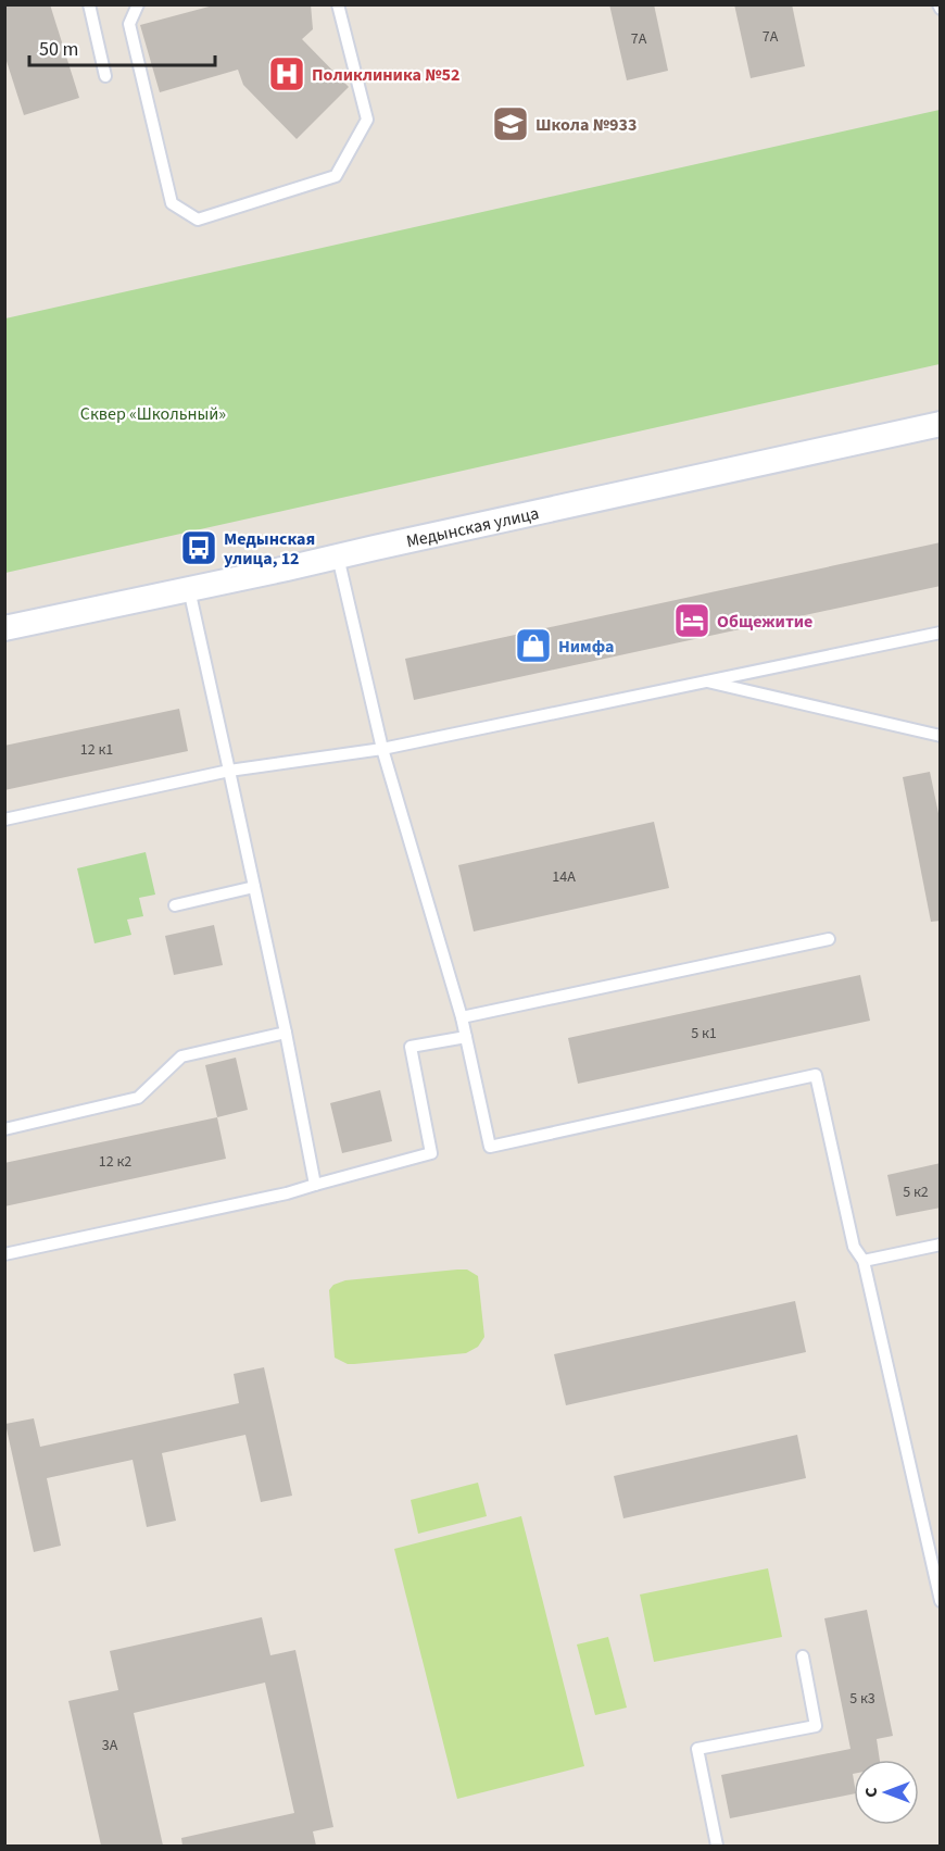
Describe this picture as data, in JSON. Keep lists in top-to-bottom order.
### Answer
{
  "streets": {
    "street": ["Медынская улица"]
  },
  "parks": ["Сквер «Школьный»"],
  "places": {
    "hospital": ["Поликлиника №52"],
    "school or university": ["Школа №933"],
    "bus stop": ["Медынская улица, 12"],
    "hotel": ["Общежитие"],
    "shop": ["Нимфа"]
  },
  "house_numbers": [
    "7А",
    "7А",
    "12 к1",
    "14А",
    "5 к1",
    "12 к2",
    "5 к2",
    "5 к3",
    "3А"
  ],
  "scale_bar": "50 m",
  "north": "left"
}
